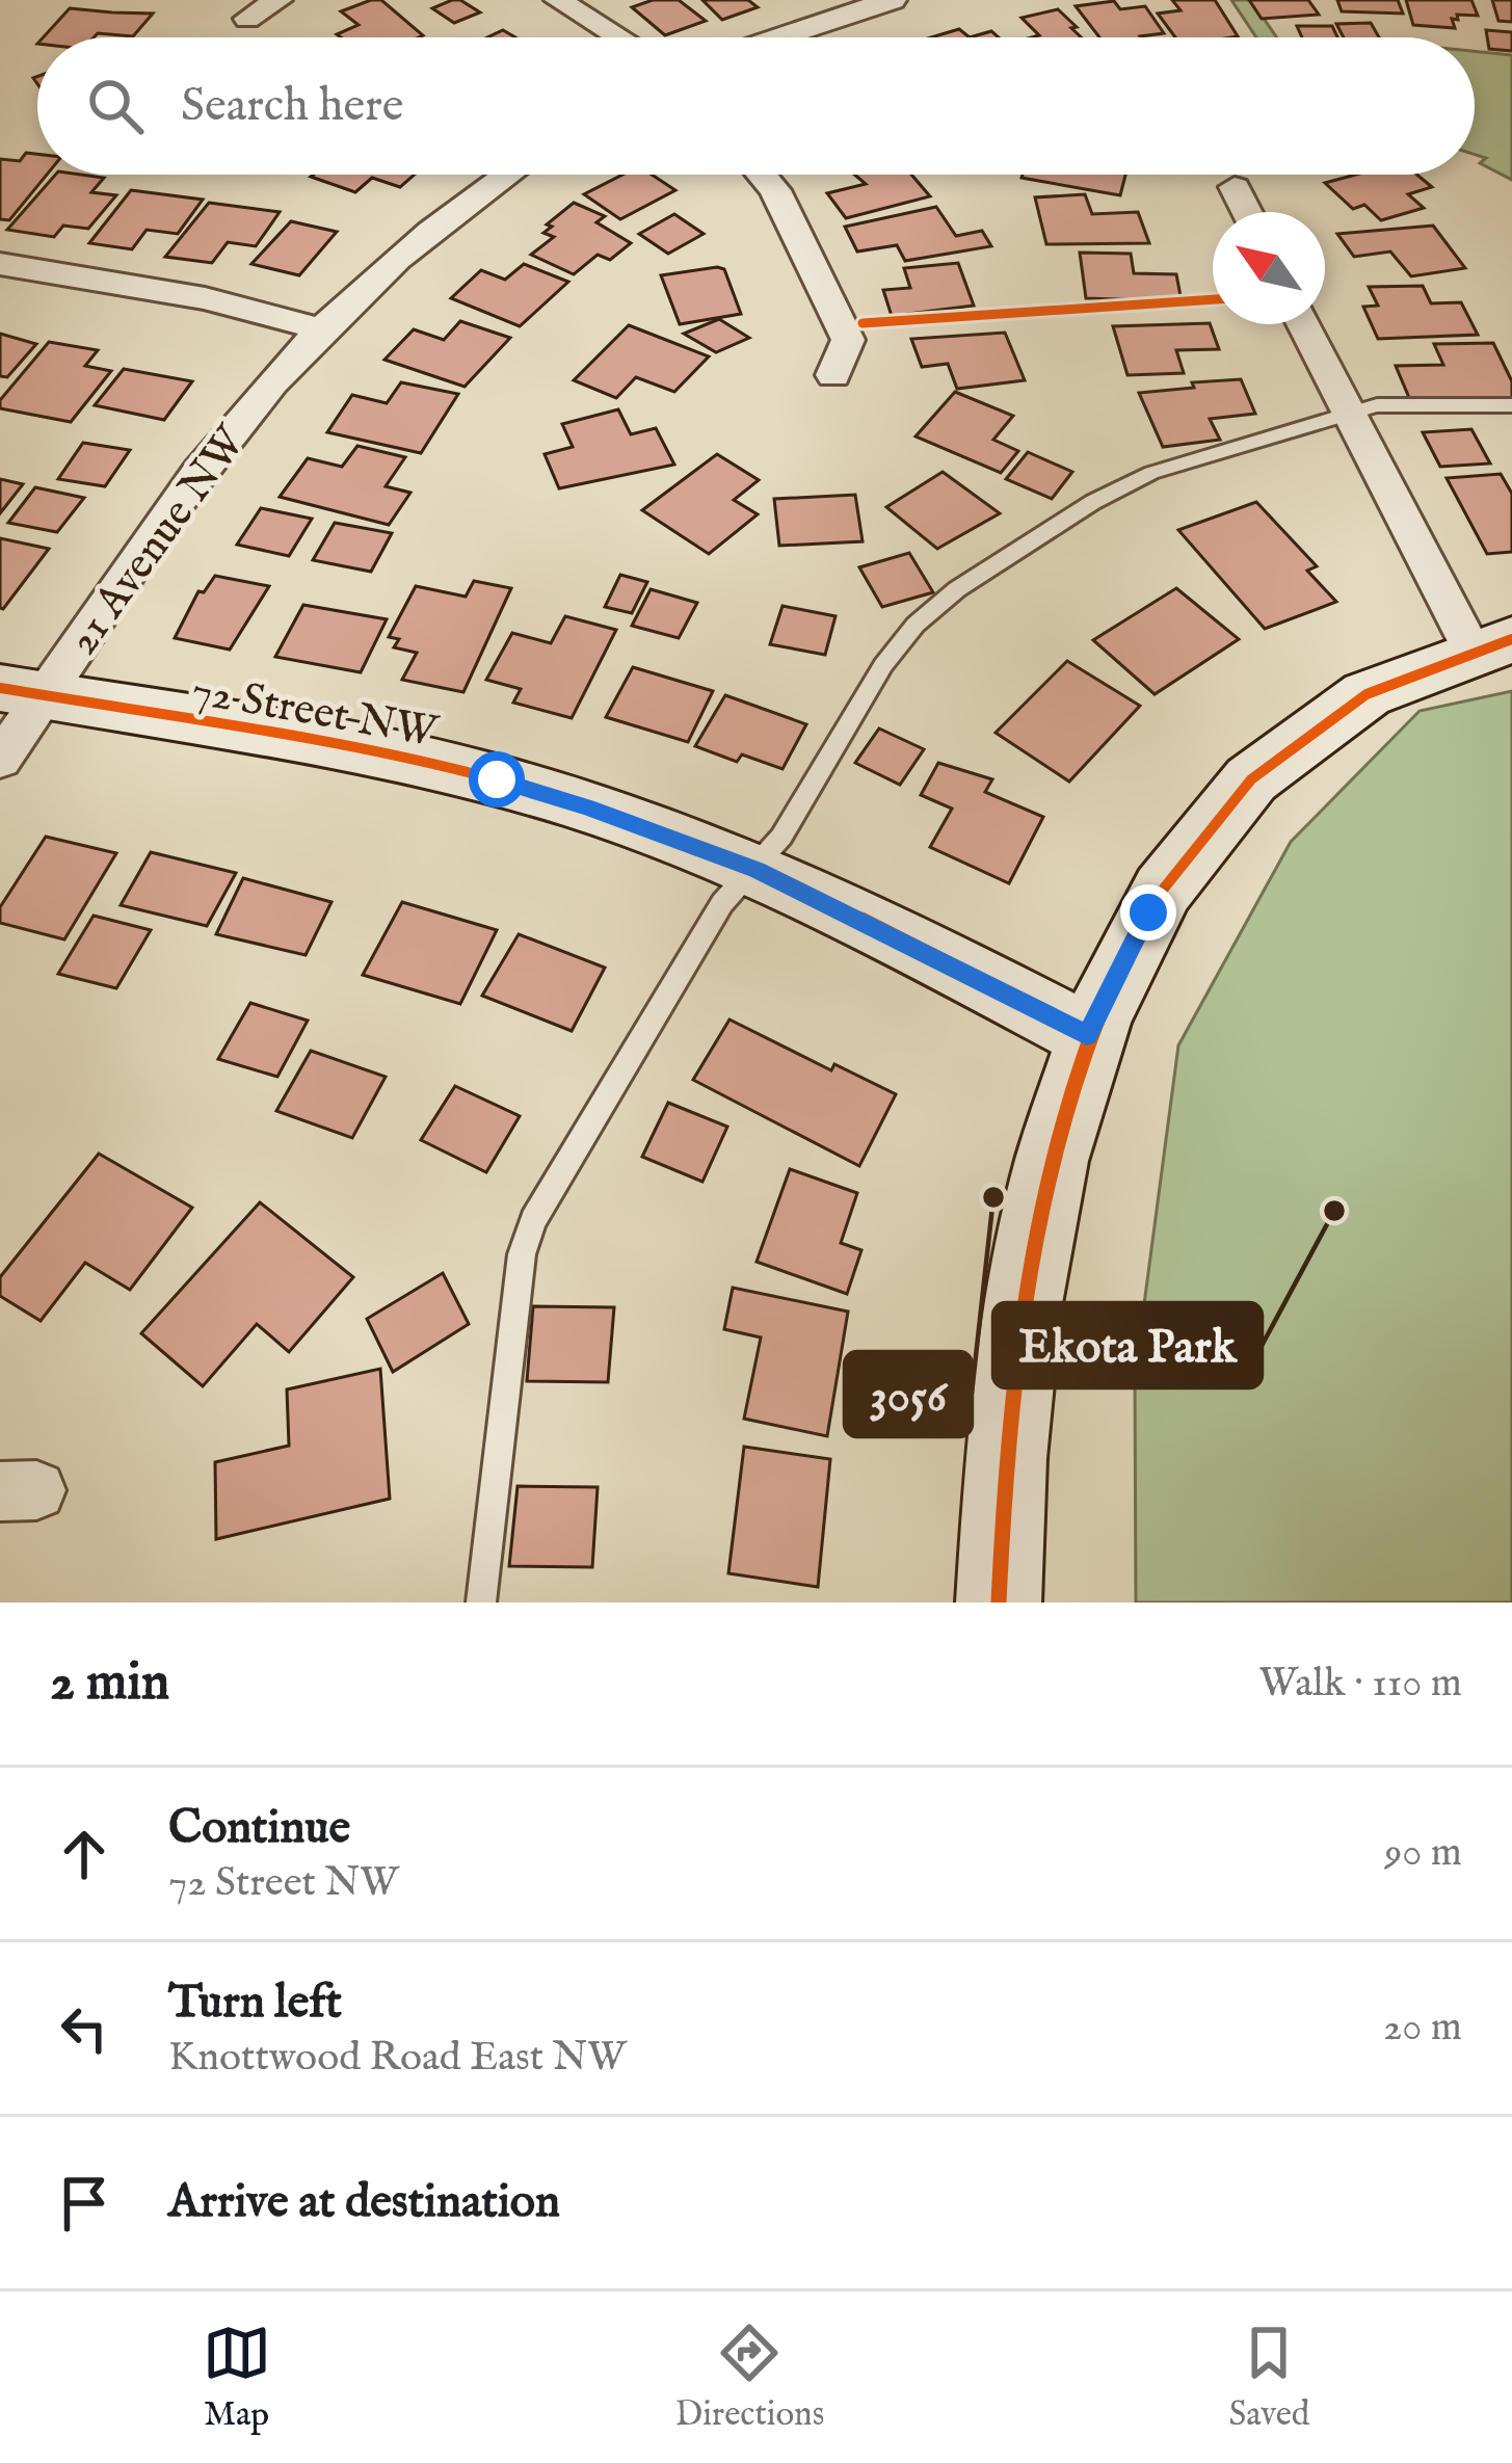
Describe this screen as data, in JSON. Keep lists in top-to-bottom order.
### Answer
{
  "streets": {
    "street": ["21 Avenue NW", "72 Street NW"]
  },
  "crossings": [
    ["21 Avenue NW", "72 Street NW"]
  ],
  "places": ["3056", "Ekota Park"],
  "north": "top left",
  "page": {
    "search": "Search here",
    "heading": ["2 min", "Walk · 110 m"],
    "list": [
      ["Continue", "72 Street NW", "90 m"],
      ["Turn left", "Knottwood Road East NW", "20 m"],
      "Arrive at destination"
    ],
    "nav": ["Map", "Directions", "Saved"]
  }
}
